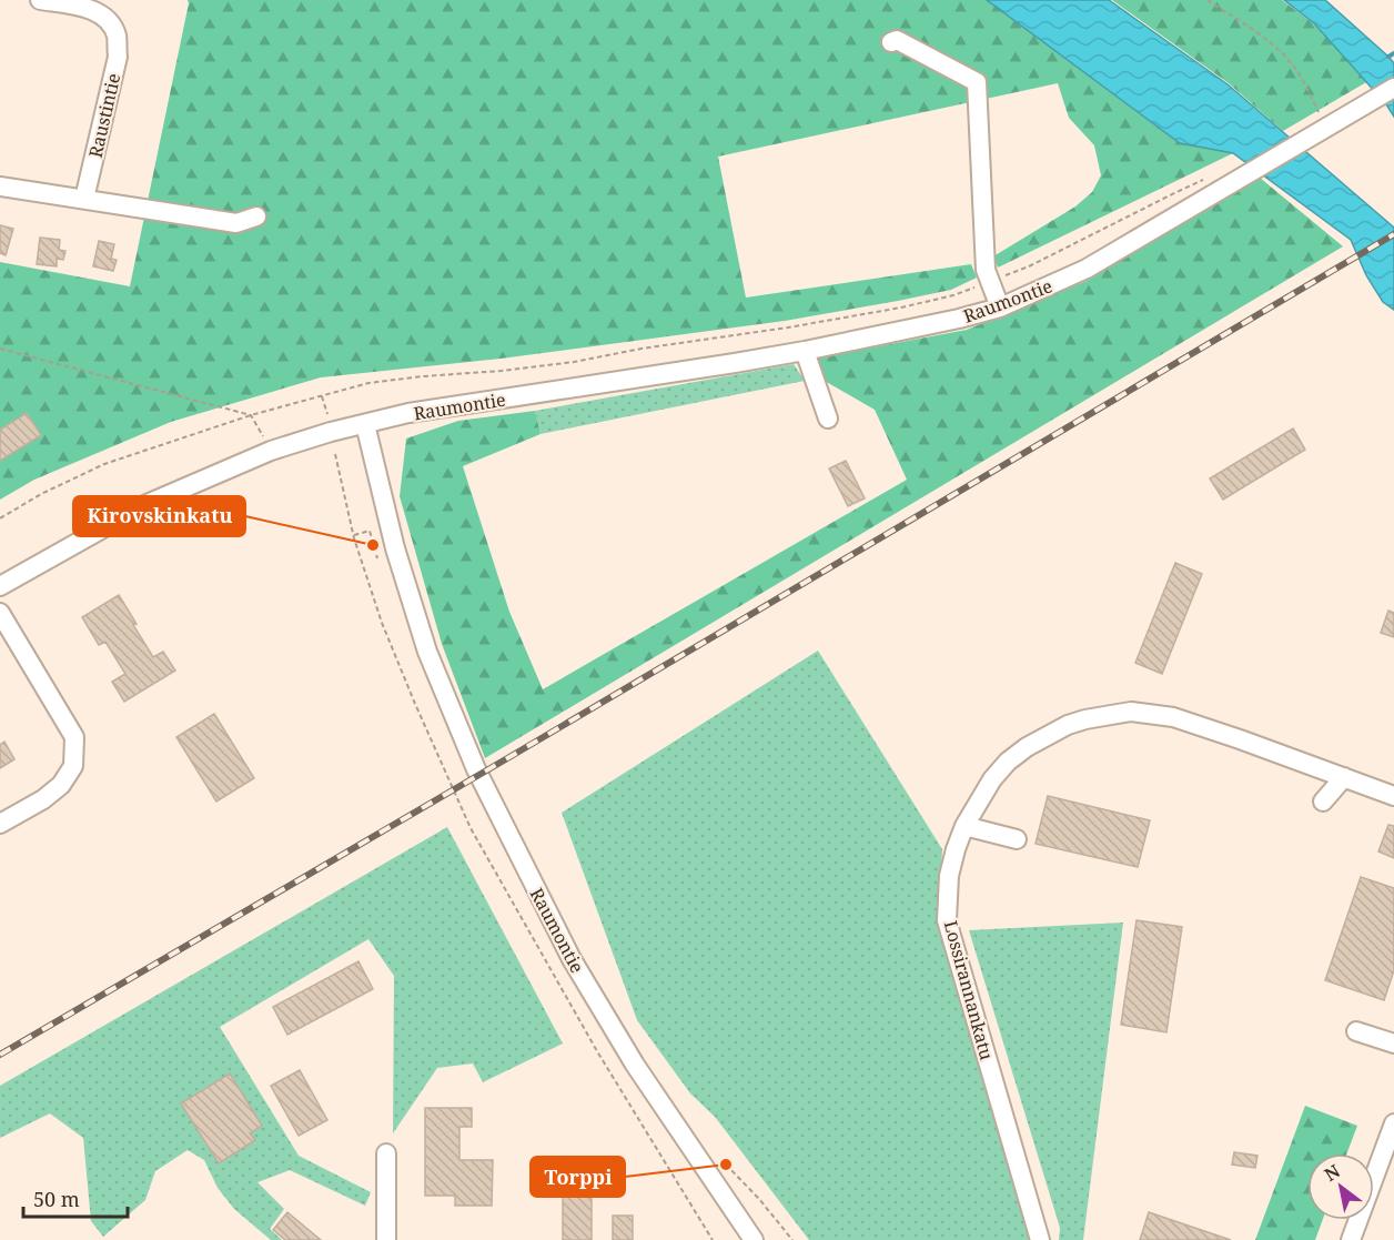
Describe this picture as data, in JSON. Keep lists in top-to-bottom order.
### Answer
{
  "streets": {
    "street": ["Raustintie", "Raumontie", "Lossirannankatu"]
  },
  "places": ["Kirovskinkatu", "Torppi"],
  "scale_bar": "50 m",
  "north": "top left"
}
